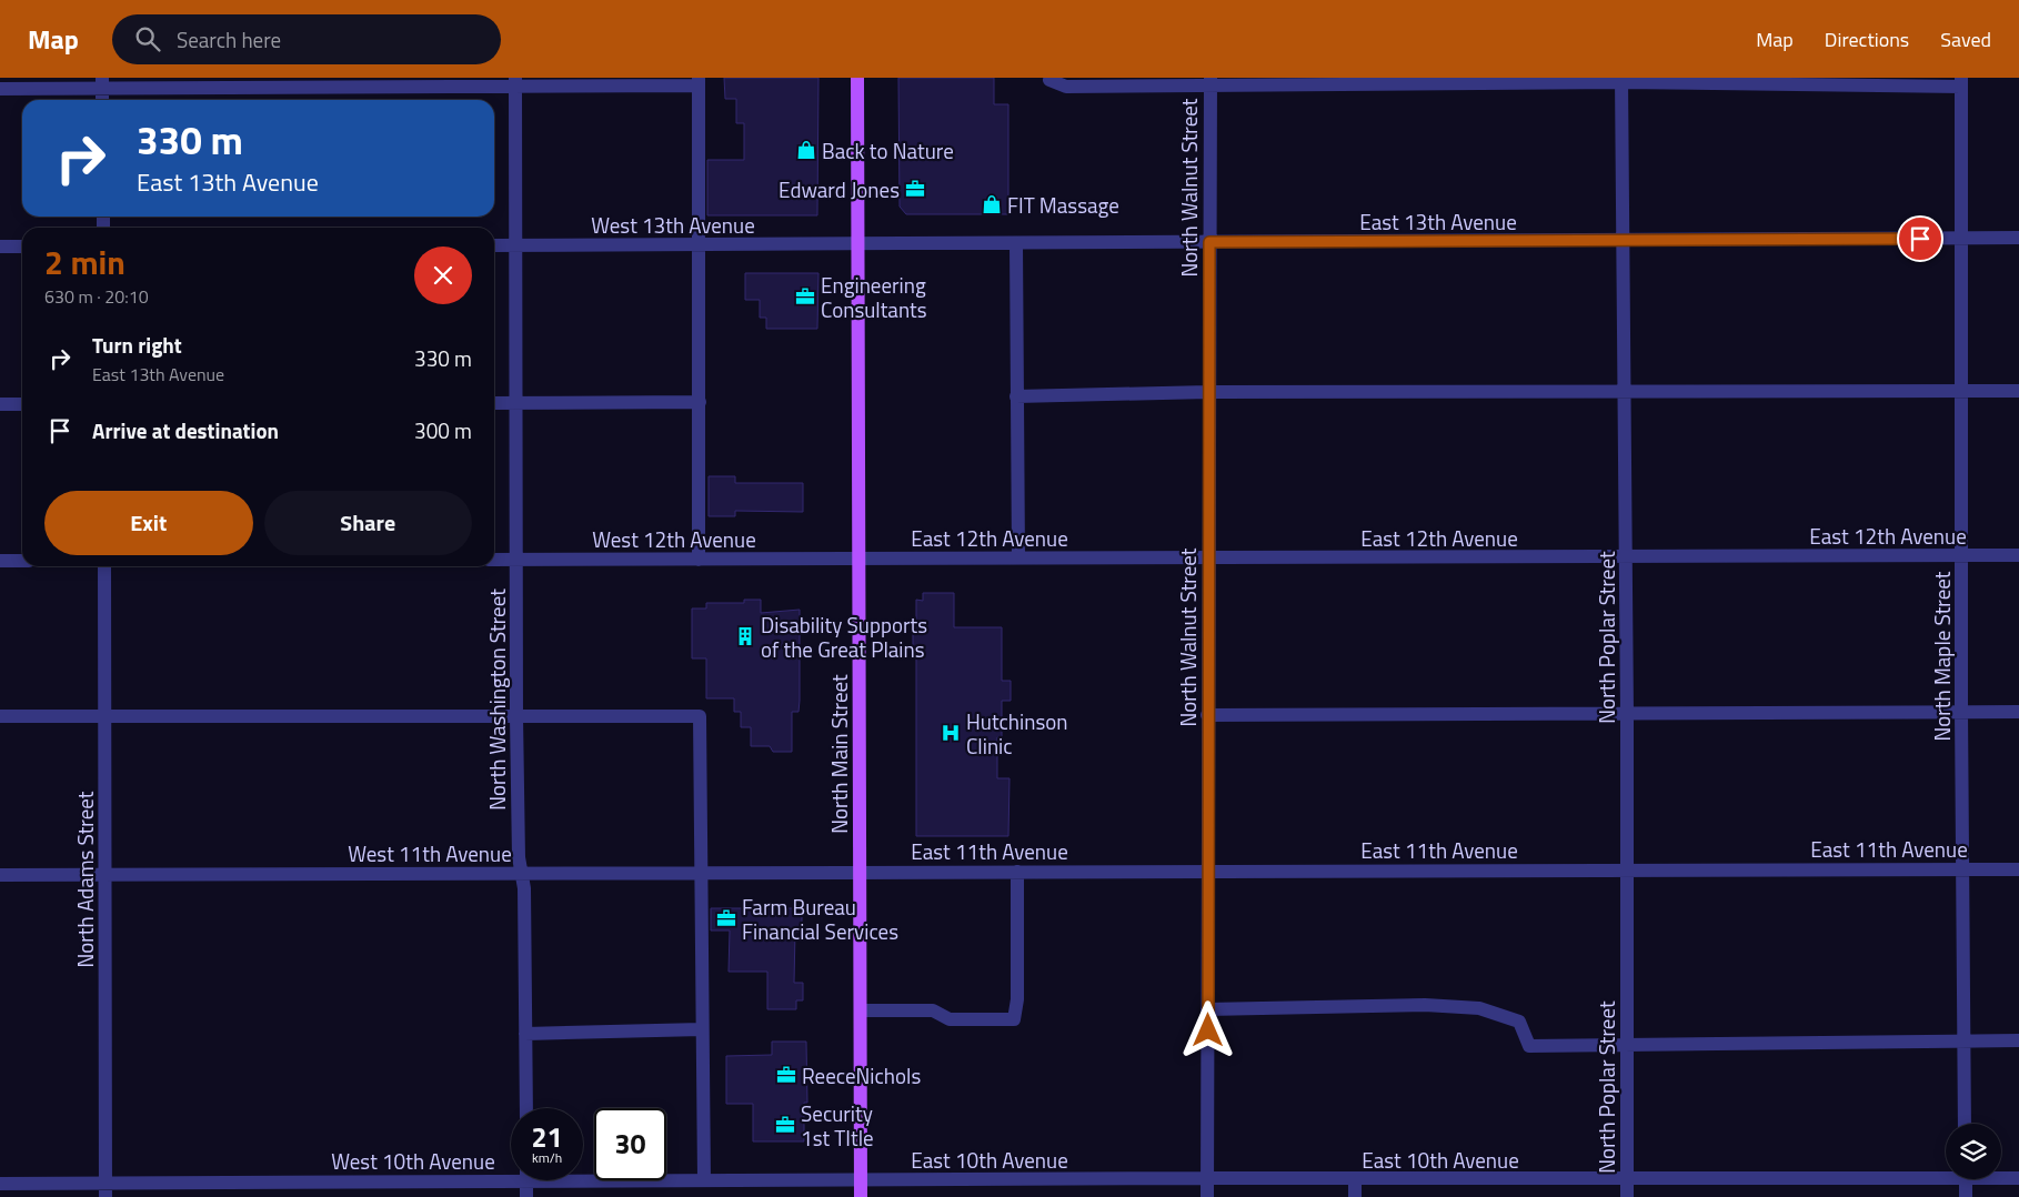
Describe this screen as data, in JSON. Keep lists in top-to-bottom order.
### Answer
{
  "streets": {
    "main road": ["North Main Street"],
    "street": [
      "North Walnut Street",
      "East 13th Avenue",
      "West 13th Avenue",
      "East 12th Avenue",
      "West 12th Avenue",
      "North Poplar Street",
      "North Maple Street",
      "North Washington Street",
      "East 11th Avenue",
      "West 11th Avenue",
      "North Adams Street",
      "East 10th Avenue",
      "West 10th Avenue"
    ]
  },
  "crossings": [
    ["North Walnut Street", "East 13th Avenue"],
    ["North Walnut Street", "East 12th Avenue"],
    ["North Walnut Street", "East 11th Avenue"],
    ["North Walnut Street", "East 10th Avenue"],
    ["East 13th Avenue", "West 13th Avenue"],
    ["East 13th Avenue", "North Poplar Street"],
    ["East 13th Avenue", "North Maple Street"],
    ["East 13th Avenue", "North Main Street"],
    ["West 13th Avenue", "North Washington Street"],
    ["West 13th Avenue", "North Main Street"],
    ["East 12th Avenue", "West 12th Avenue"],
    ["East 12th Avenue", "North Poplar Street"],
    ["East 12th Avenue", "North Maple Street"],
    ["East 12th Avenue", "North Main Street"],
    ["West 12th Avenue", "North Washington Street"],
    ["West 12th Avenue", "North Main Street"],
    ["North Poplar Street", "East 11th Avenue"],
    ["North Poplar Street", "East 10th Avenue"],
    ["North Maple Street", "East 11th Avenue"],
    ["North Washington Street", "West 11th Avenue"],
    ["North Main Street", "East 11th Avenue"],
    ["North Main Street", "West 11th Avenue"],
    ["North Main Street", "East 10th Avenue"],
    ["North Main Street", "West 10th Avenue"],
    ["East 11th Avenue", "West 11th Avenue"],
    ["West 11th Avenue", "North Adams Street"],
    ["North Adams Street", "West 10th Avenue"],
    ["East 10th Avenue", "West 10th Avenue"]
  ],
  "places": {
    "shop": ["Back to Nature", "FIT Massage"],
    "office": [
      "Edward Jones",
      "Engineering Consultants",
      "Farm Bureau Financial Services",
      "ReeceNichols",
      "Security 1st TItle"
    ],
    "building": ["Disability Supports of the Great Plains"],
    "hospital": ["Hutchinson Clinic"]
  },
  "page": {
    "header": "Map",
    "search": "Search here",
    "nav": ["Map", "Directions", "Saved"],
    "turn": ["330 m", "East 13th Avenue"],
    "heading": ["2 min", "630 m · 20:10"],
    "list": [
      {
        "name": "Turn right",
        "note": "East 13th Avenue",
        "value": "330 m"
      },
      {
        "name": "Arrive at destination",
        "value": "300 m"
      }
    ],
    "buttons": ["Exit", "Share"],
    "speed": "21 km/h",
    "limit": "30"
  }
}
